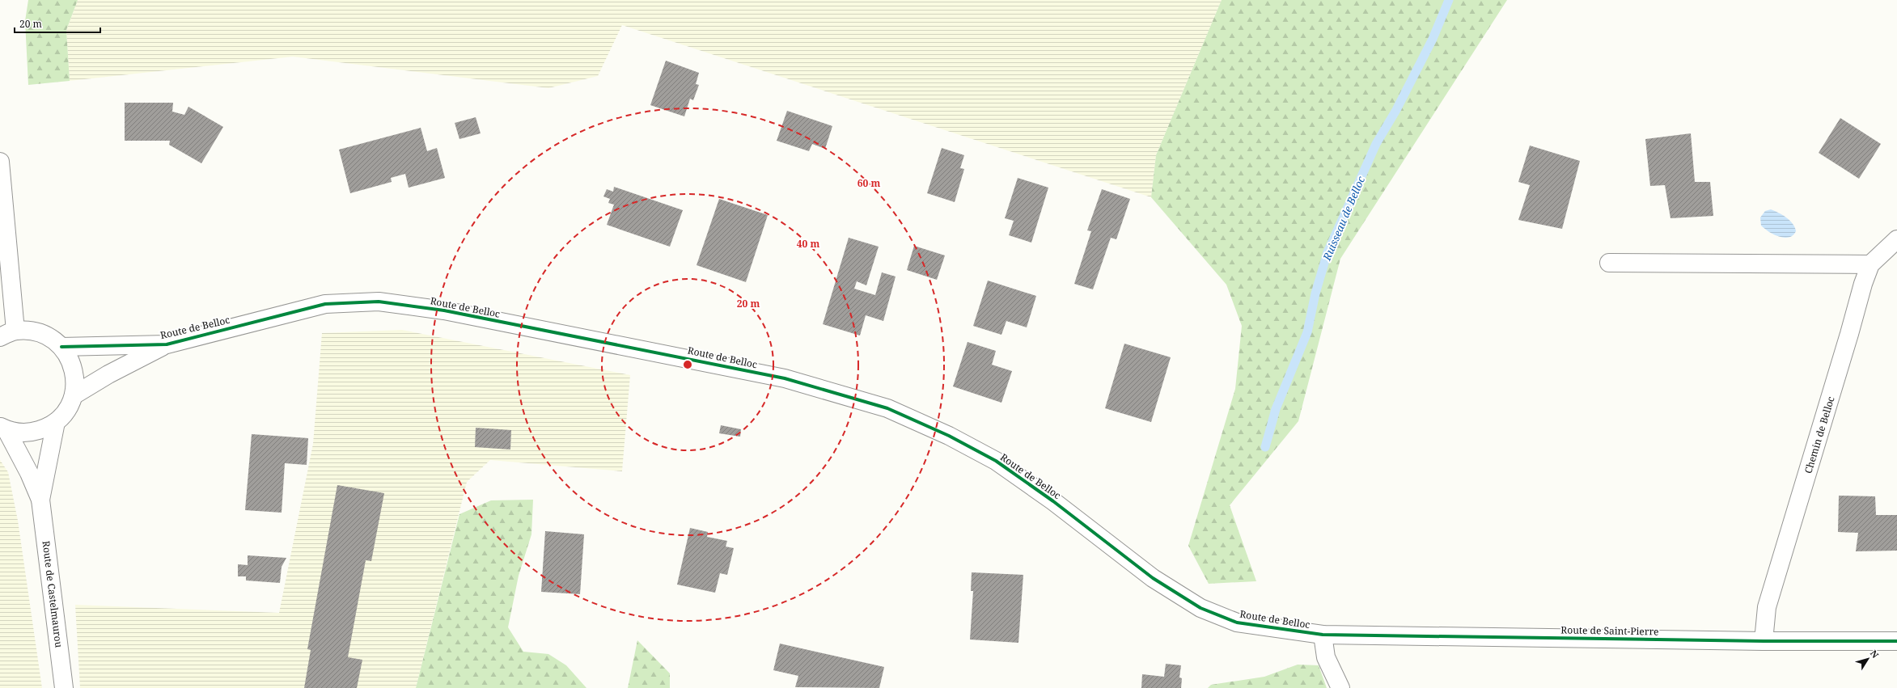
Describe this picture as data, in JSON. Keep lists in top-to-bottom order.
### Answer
{
  "streets": {
    "street": [
      "Route de Belloc",
      "Chemin de Belloc",
      "Route de Castelmaurou",
      "Route de Saint-Pierre"
    ]
  },
  "crossings": [
    ["Route de Belloc", "Route de Saint-Pierre"],
    ["Chemin de Belloc", "Route de Saint-Pierre"]
  ],
  "water": ["Ruisseau de Belloc"],
  "scale_bar": "20 m",
  "north": "top right",
  "rings": ["60 m", "40 m", "20 m"]
}
